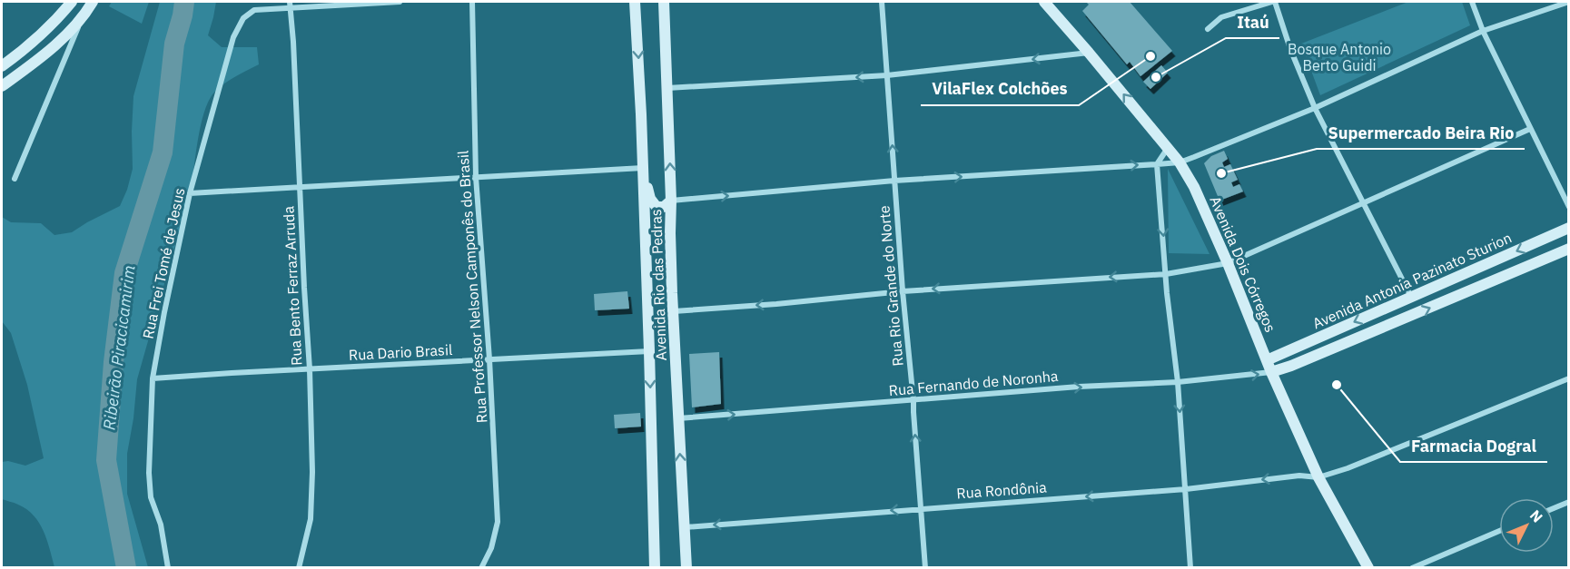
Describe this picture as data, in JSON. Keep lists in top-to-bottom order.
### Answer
{
  "streets": {
    "main road": ["Avenida Dois Córregos", "Avenida Antonia Pazinato Sturion", "Avenida Rio das Pedras"],
    "street": [
      "Rua Frei Tomé de Jesus",
      "Rua Bento Ferraz Arruda",
      "Rua Rio Grande do Norte",
      "Rua Professor Nelson Camponês do Brasil",
      "Rua Dario Brasil",
      "Rua Fernando de Noronha",
      "Rua Rondônia"
    ]
  },
  "crossings": [
    ["Rua Frei Tomé de Jesus", "Rua Bento Ferraz Arruda"],
    ["Rua Frei Tomé de Jesus", "Rua Dario Brasil"],
    ["Avenida Dois Córregos", "Avenida Antonia Pazinato Sturion"],
    ["Avenida Dois Córregos", "Rua Fernando de Noronha"],
    ["Avenida Dois Córregos", "Rua Rondônia"],
    ["Avenida Antonia Pazinato Sturion", "Rua Fernando de Noronha"],
    ["Avenida Rio das Pedras", "Rua Dario Brasil"],
    ["Avenida Rio das Pedras", "Rua Fernando de Noronha"],
    ["Avenida Rio das Pedras", "Rua Rondônia"],
    ["Rua Bento Ferraz Arruda", "Rua Dario Brasil"],
    ["Rua Rio Grande do Norte", "Rua Fernando de Noronha"],
    ["Rua Rio Grande do Norte", "Rua Rondônia"],
    ["Rua Professor Nelson Camponês do Brasil", "Rua Dario Brasil"]
  ],
  "one_way": ["Rua Rio Grande do Norte", "Rua Fernando de Noronha", "Rua Rondônia"],
  "water": ["Ribeirão Piracicamirim"],
  "parks": ["Bosque Antonio Berto Guidi"],
  "places": [
    "VilaFlex Colchões",
    "Itaú",
    "Supermercado Beira Rio",
    "Farmacia Dogral"
  ],
  "north": "top right"
}
